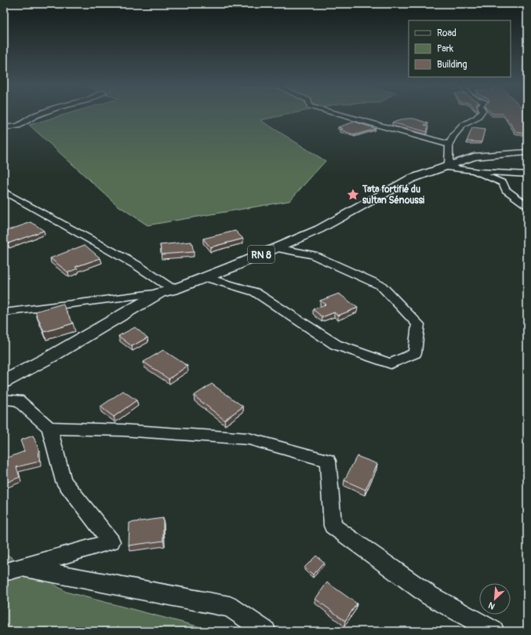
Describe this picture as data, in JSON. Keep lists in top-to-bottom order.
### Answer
{
  "streets": {
    "main road": ["RN 8"]
  },
  "places": {
    "place": ["Tata fortifié du sultan Sénoussi"]
  },
  "legend": ["Road", "Park", "Building"],
  "north": "bottom left"
}
